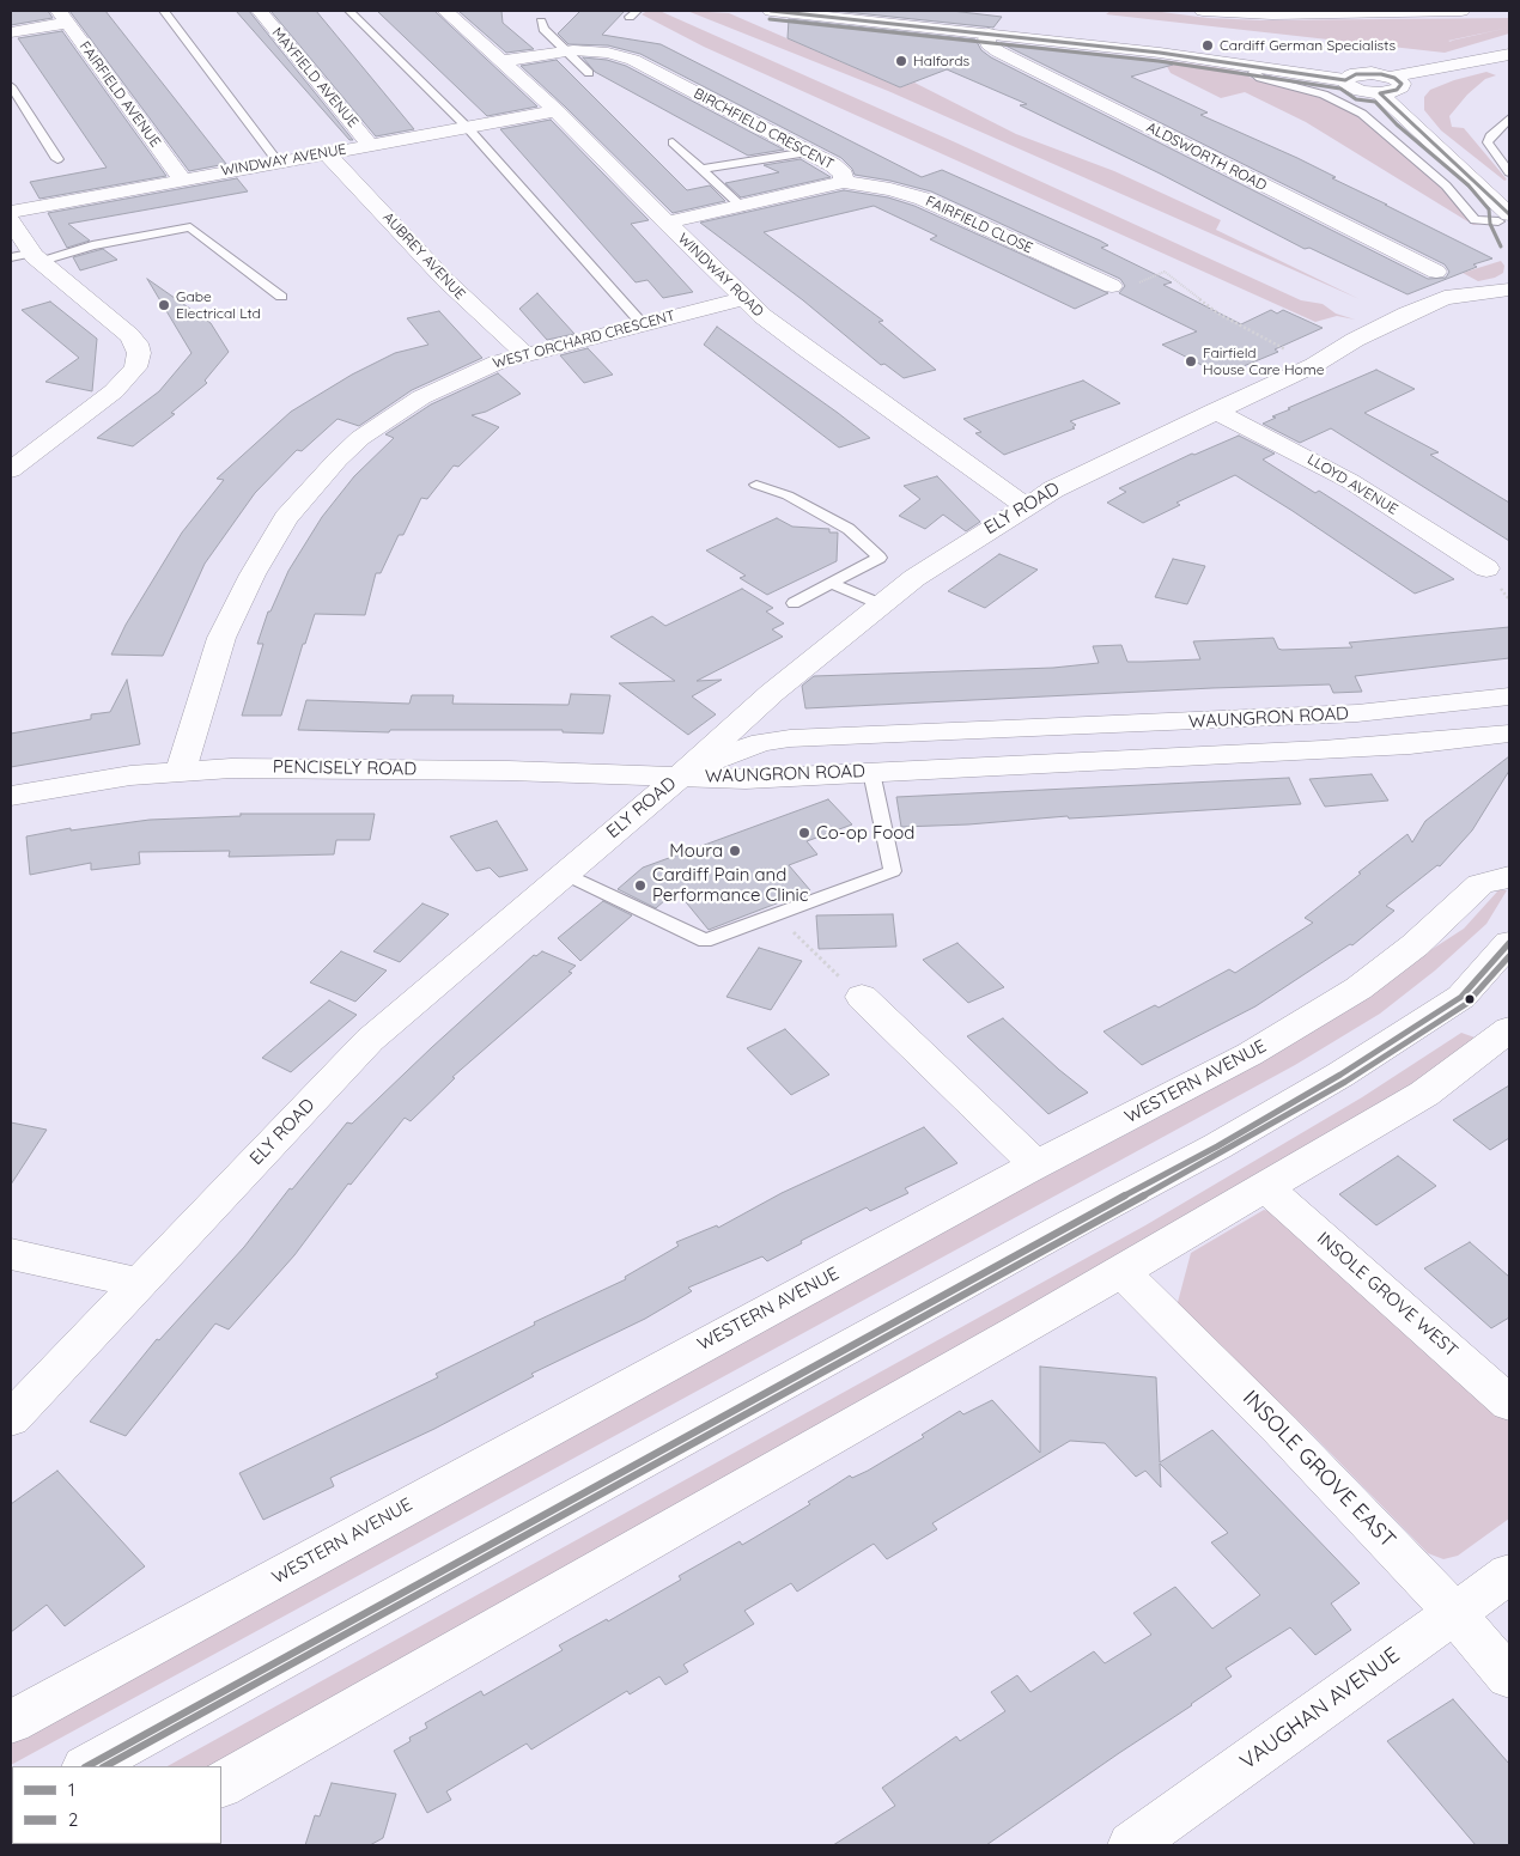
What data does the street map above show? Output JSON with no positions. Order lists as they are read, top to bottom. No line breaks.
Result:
{"streets":{"main road":["MAYFIELD AVENUE","FAIRFIELD AVENUE","BIRCHFIELD CRESCENT","ALDSWORTH ROAD","WINDWAY AVENUE","FAIRFIELD CLOSE","AUBREY AVENUE","WINDWAY ROAD","WEST ORCHARD CRESCENT","LLOYD AVENUE","ELY ROAD","WAUNGRON ROAD","PENCISELY ROAD","WESTERN AVENUE","INSOLE GROVE WEST","INSOLE GROVE EAST","VAUGHAN AVENUE"]},"crossings":[["MAYFIELD AVENUE","WINDWAY AVENUE"],["FAIRFIELD AVENUE","WINDWAY AVENUE"],["BIRCHFIELD CRESCENT","FAIRFIELD CLOSE"],["BIRCHFIELD CRESCENT","WINDWAY ROAD"],["WINDWAY AVENUE","AUBREY AVENUE"],["WINDWAY AVENUE","WINDWAY ROAD"],["AUBREY AVENUE","WEST ORCHARD CRESCENT"],["WINDWAY ROAD","WEST ORCHARD CRESCENT"],["WINDWAY ROAD","ELY ROAD"],["WEST ORCHARD CRESCENT","PENCISELY ROAD"],["LLOYD AVENUE","ELY ROAD"],["ELY ROAD","WAUNGRON ROAD"],["ELY ROAD","PENCISELY ROAD"],["WAUNGRON ROAD","PENCISELY ROAD"],["INSOLE GROVE EAST","VAUGHAN AVENUE"]],"places":["Cardiff German Specialists","Halfords","Gabe Electrical Ltd","Fairfield House Care Home","Co-op Food","Moura","Cardiff Pain and Performance Clinic"],"lines":["transit line 1","transit line 2"],"legend":["1","2"]}
